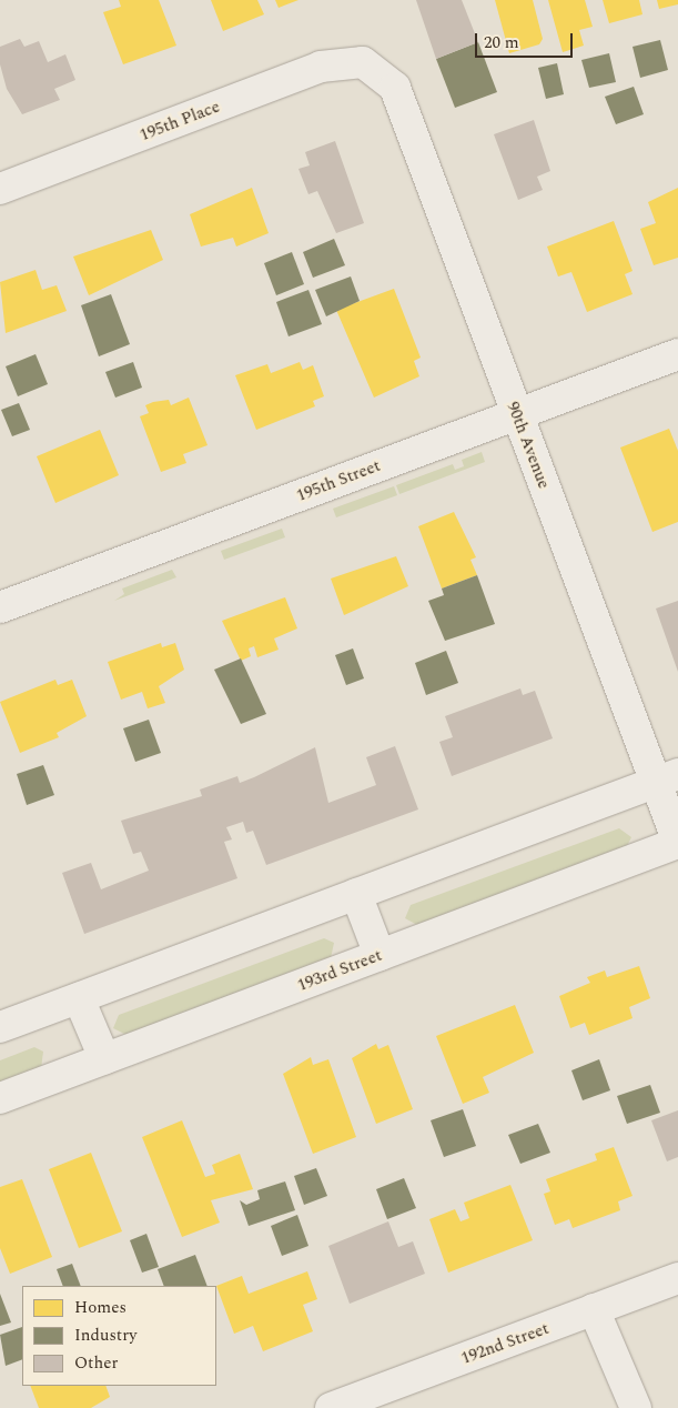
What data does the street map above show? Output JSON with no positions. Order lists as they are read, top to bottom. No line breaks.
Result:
{"streets":{"street":["195th Place","90th Avenue","195th Street","193rd Street","192nd Street"]},"crossings":[["195th Place","90th Avenue"],["90th Avenue","195th Street"],["90th Avenue","193rd Street"]],"legend":["Homes","Industry","Other"],"scale_bar":"20 m"}
